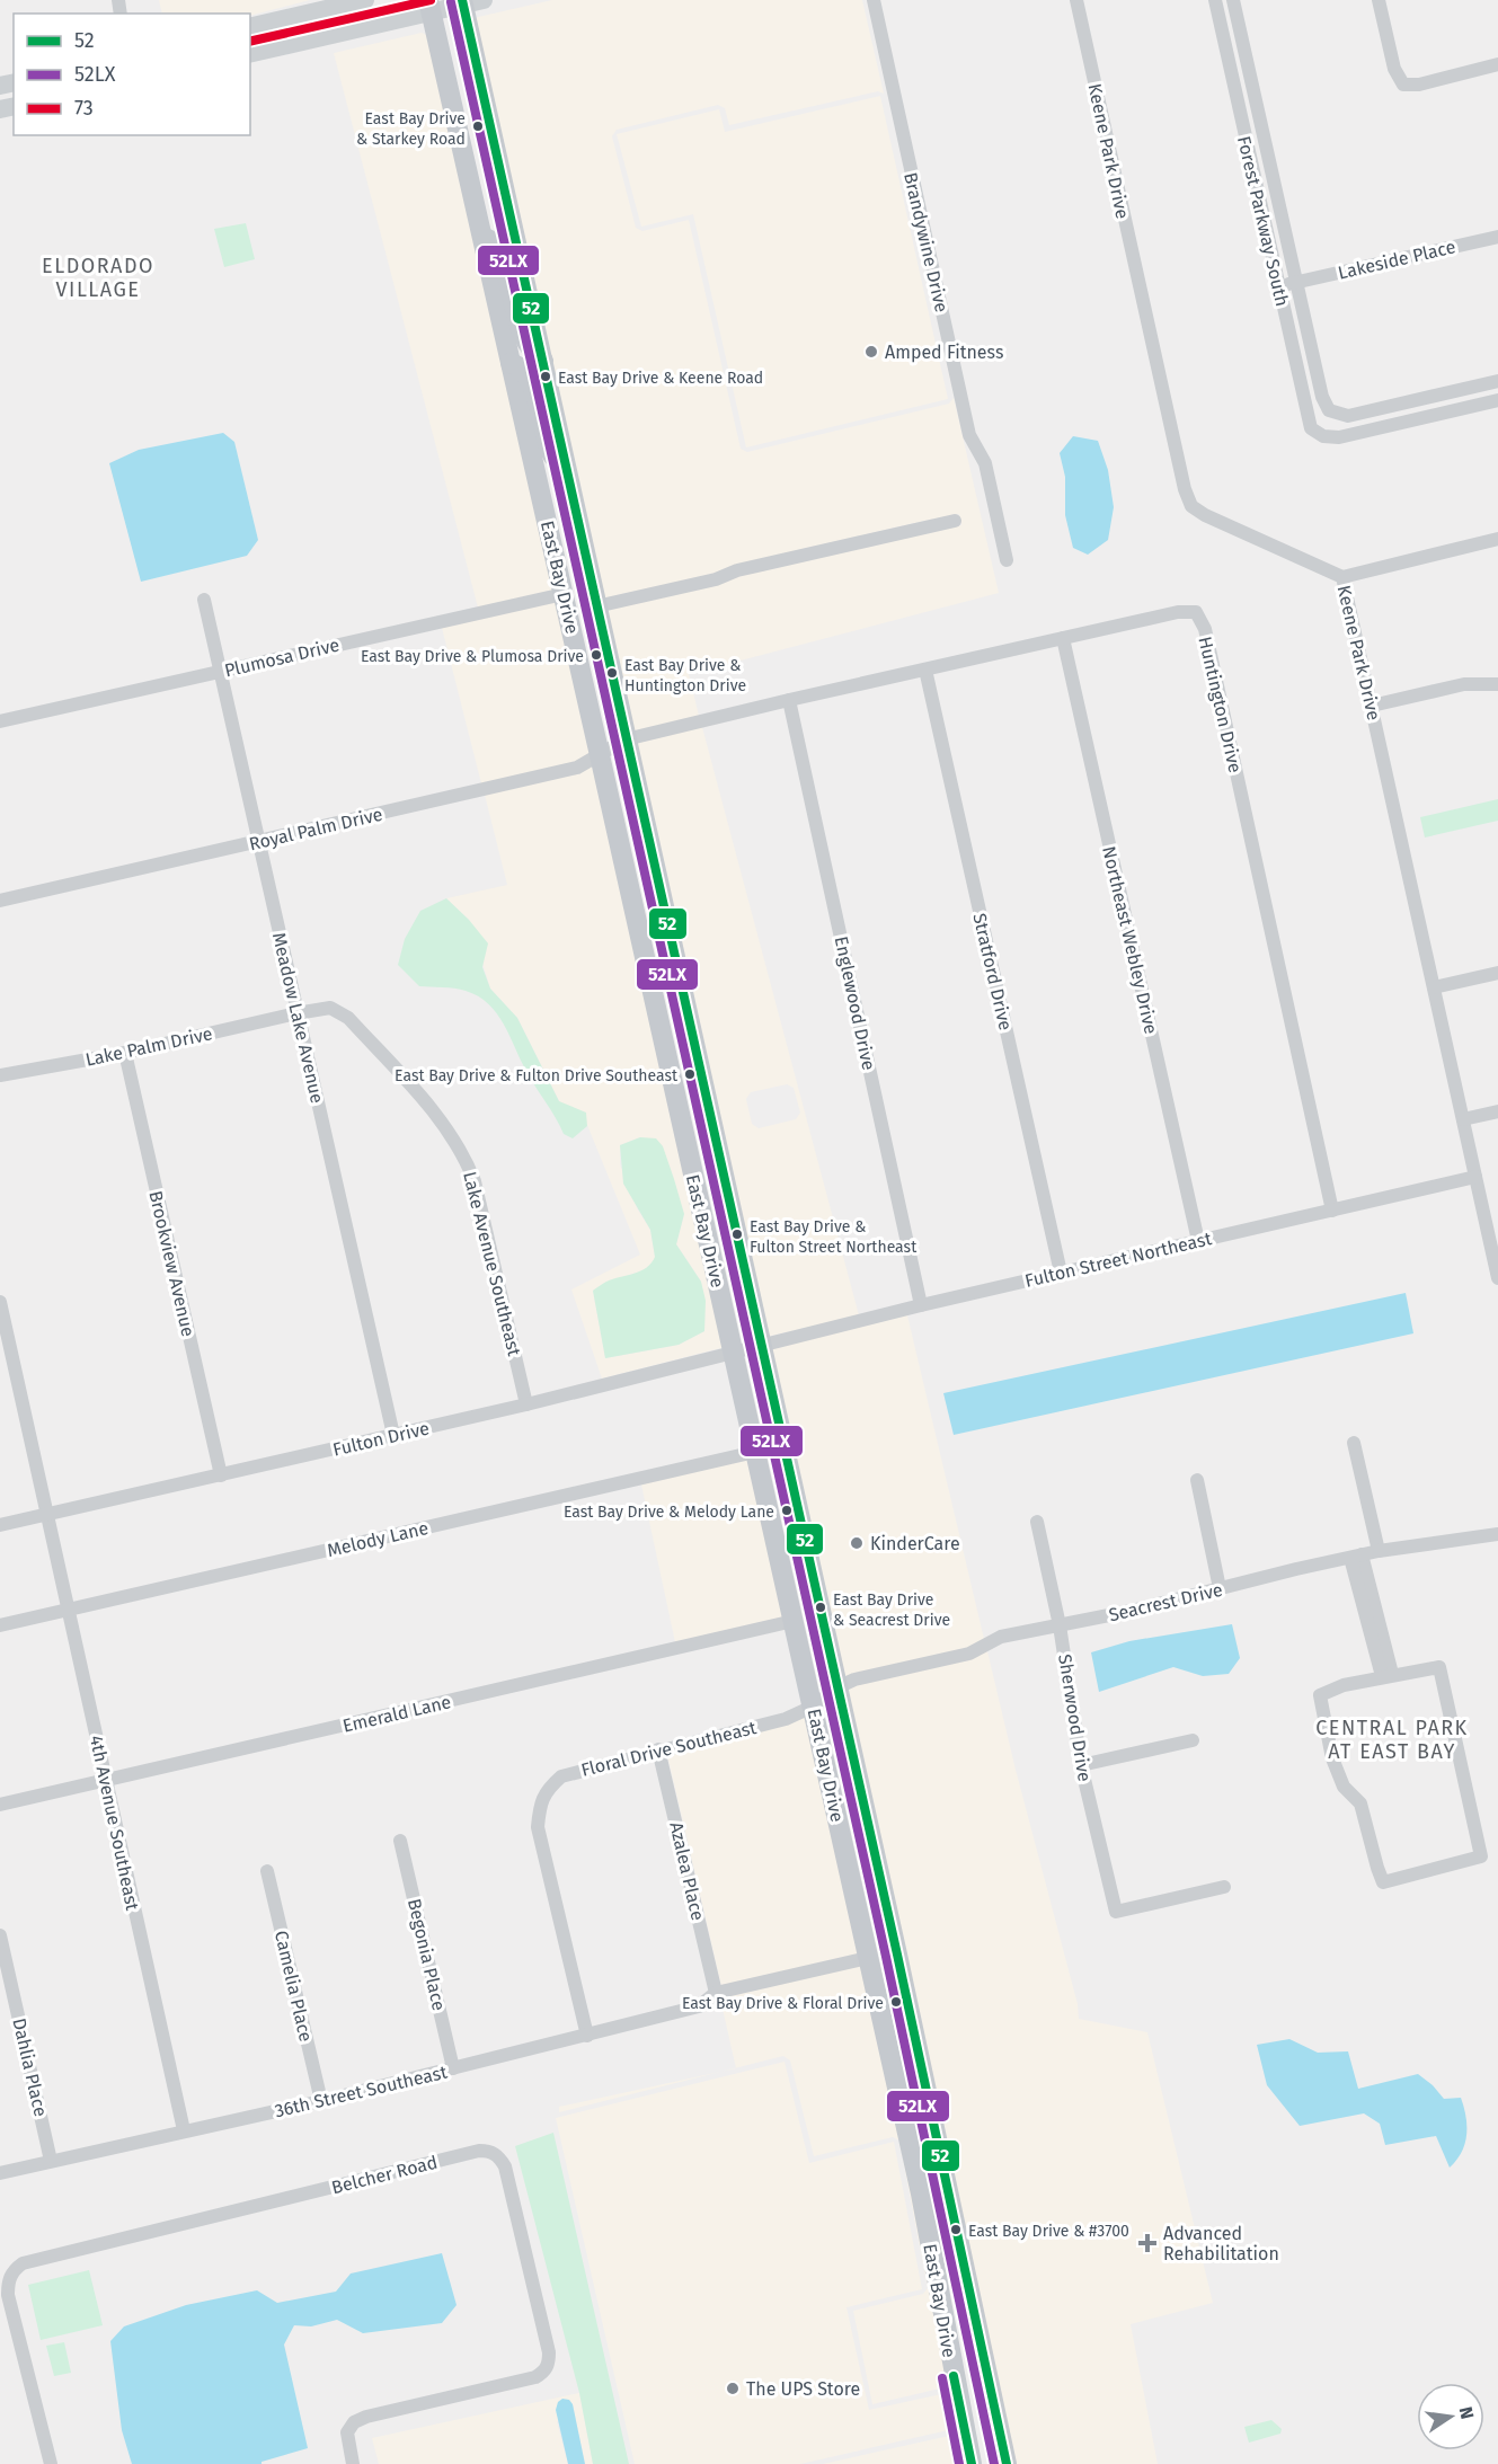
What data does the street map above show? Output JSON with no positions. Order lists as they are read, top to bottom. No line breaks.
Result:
{"streets":{"main road":["East Bay Drive"],"street":["Keene Park Drive","Forest Parkway South","Brandywine Drive","Lakeside Place","Plumosa Drive","Huntington Drive","Royal Palm Drive","Northeast Webley Drive","Stratford Drive","Englewood Drive","Meadow Lake Avenue","Lake Palm Drive","Fulton Street Northeast","Brookview Avenue","Lake Avenue Southeast","Fulton Drive","Melody Lane","Seacrest Drive","Emerald Lane","Sherwood Drive","Floral Drive Southeast","4th Avenue Southeast","Azalea Place","Begonia Place","Camelia Place","Dahlia Place","36th Street Southeast","Belcher Road"]},"crossings":[["Keene Park Drive","Fulton Street Northeast"],["Forest Parkway South","Lakeside Place"],["East Bay Drive","Plumosa Drive"],["East Bay Drive","Huntington Drive"],["East Bay Drive","Royal Palm Drive"],["East Bay Drive","Fulton Street Northeast"],["East Bay Drive","Fulton Drive"],["East Bay Drive","Melody Lane"],["East Bay Drive","Seacrest Drive"],["East Bay Drive","Emerald Lane"],["East Bay Drive","Floral Drive Southeast"],["East Bay Drive","36th Street Southeast"],["Plumosa Drive","Meadow Lake Avenue"],["Huntington Drive","Royal Palm Drive"],["Huntington Drive","Northeast Webley Drive"],["Huntington Drive","Stratford Drive"],["Huntington Drive","Englewood Drive"],["Huntington Drive","Fulton Street Northeast"],["Royal Palm Drive","Meadow Lake Avenue"],["Northeast Webley Drive","Fulton Street Northeast"],["Stratford Drive","Fulton Street Northeast"],["Englewood Drive","Fulton Street Northeast"],["Meadow Lake Avenue","Lake Palm Drive"],["Meadow Lake Avenue","Lake Avenue Southeast"],["Meadow Lake Avenue","Fulton Drive"],["Lake Palm Drive","Brookview Avenue"],["Lake Palm Drive","Lake Avenue Southeast"],["Fulton Street Northeast","Fulton Drive"],["Brookview Avenue","Fulton Drive"],["Lake Avenue Southeast","Fulton Drive"],["Fulton Drive","4th Avenue Southeast"],["Melody Lane","4th Avenue Southeast"],["Seacrest Drive","Sherwood Drive"],["Seacrest Drive","Floral Drive Southeast"],["Emerald Lane","4th Avenue Southeast"],["Floral Drive Southeast","Azalea Place"],["Floral Drive Southeast","36th Street Southeast"],["4th Avenue Southeast","36th Street Southeast"],["Azalea Place","36th Street Southeast"],["Begonia Place","36th Street Southeast"],["Camelia Place","36th Street Southeast"],["Dahlia Place","36th Street Southeast"]],"districts":["ELDORADO VILLAGE","CENTRAL PARK AT EAST BAY"],"places":{"other":["East Bay Drive & Starkey Road","Amped Fitness","East Bay Drive & Keene Road","East Bay Drive & Plumosa Drive","East Bay Drive & Huntington Drive","East Bay Drive & Fulton Drive Southeast","East Bay Drive & Fulton Street Northeast","East Bay Drive & Melody Lane","KinderCare","East Bay Drive & Seacrest Drive","East Bay Drive & Floral Drive","East Bay Drive & #3700","The UPS Store"],"health":["Advanced Rehabilitation"]},"lines":["transit line 52","transit line 73","transit line 52LX"],"legend":["52","52LX","73"],"north":"right"}
